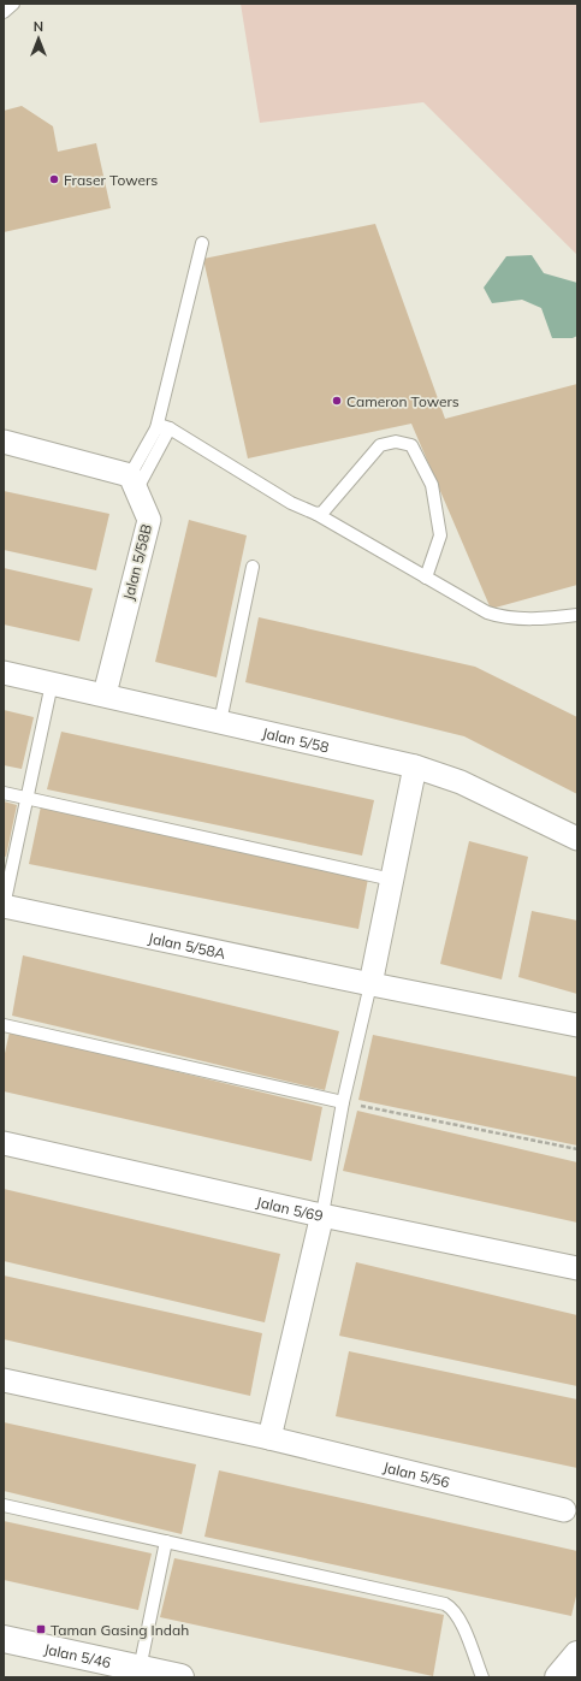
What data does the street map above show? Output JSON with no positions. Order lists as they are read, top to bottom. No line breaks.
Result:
{"streets":{"street":["Jalan 5/58B","Jalan 5/58","Jalan 5/58A","Jalan 5/69","Jalan 5/56","Jalan 5/46"]},"crossings":[["Jalan 5/58B","Jalan 5/58"]],"places":{"other":["Fraser Towers","Cameron Towers"],"transit":["Taman Gasing Indah"]},"north":"top"}
